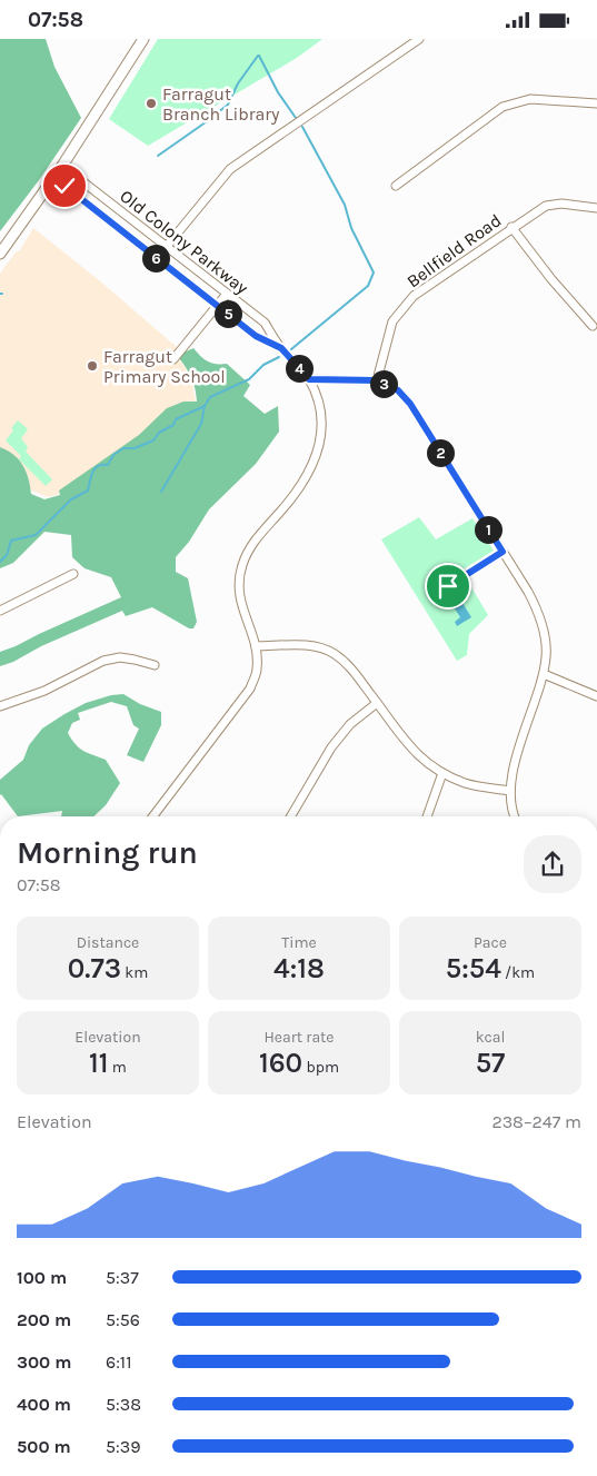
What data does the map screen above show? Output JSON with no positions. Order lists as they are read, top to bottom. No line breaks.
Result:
{"streets":{"street":["Old Colony Parkway","Bellfield Road"]},"places":["Farragut Branch Library","Farragut Primary School"],"page":{"status":"07:58","pins":["6","5","4","3","2","1"],"heading":["Morning run","07:58"],"stats":[["Distance","0.73 km"],["Time","4:18"],["Pace","5:54 /km"],["Elevation","11 m"],["Heart rate","160 bpm"],["kcal","57"]],"chart":["Elevation","238–247 m"],"list":[{"name":"100 m","note":"5:37"},{"name":"200 m","note":"5:56"},{"name":"300 m","note":"6:11"},{"name":"400 m","note":"5:38"},{"name":"500 m","note":"5:39"}]}}
